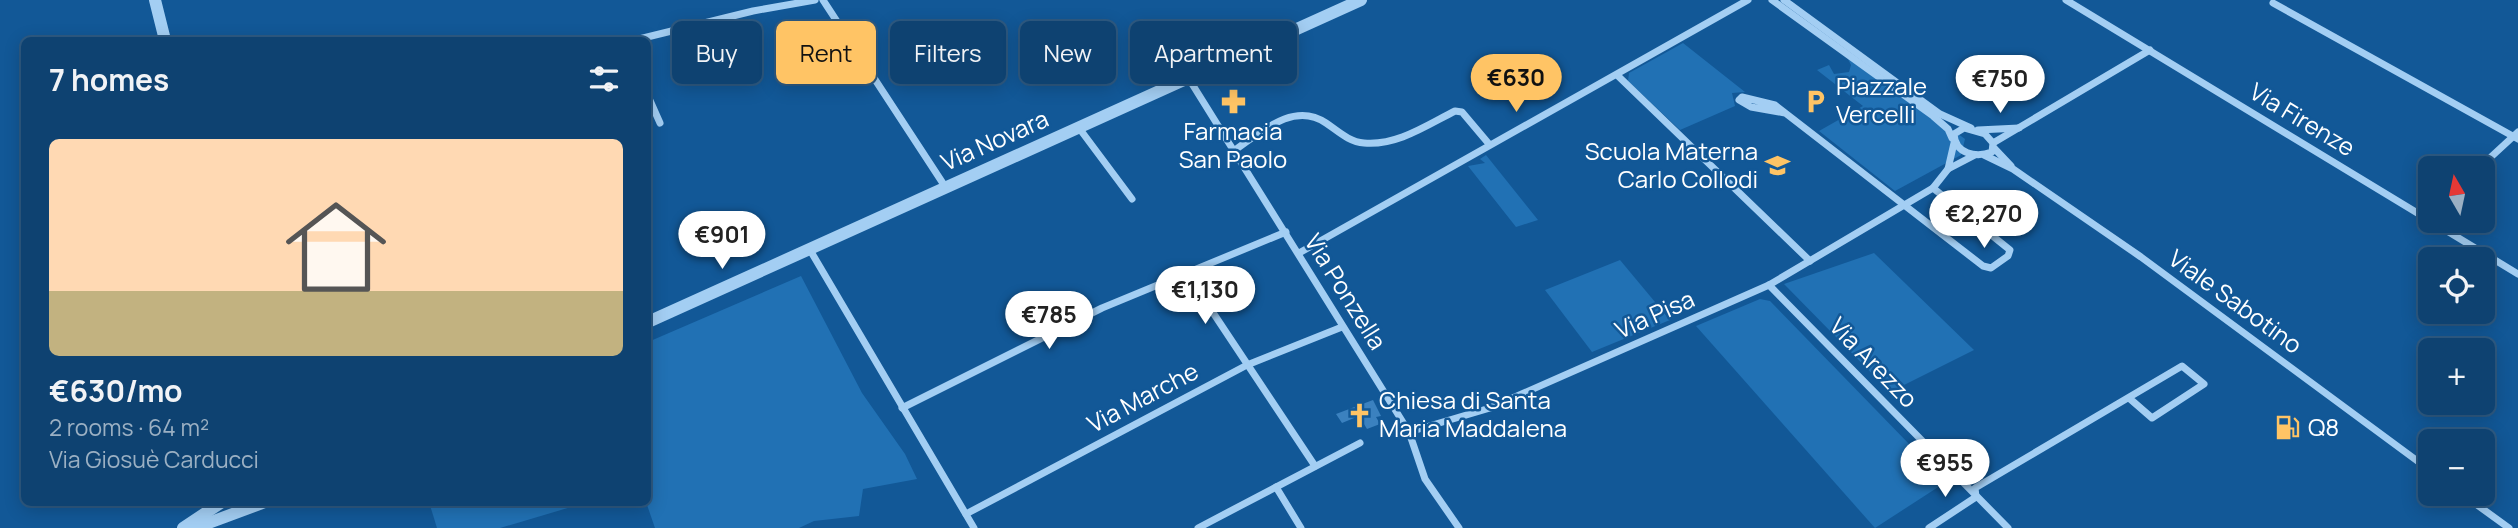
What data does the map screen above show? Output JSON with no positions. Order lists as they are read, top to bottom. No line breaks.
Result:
{"streets":{"street":["Via Firenze","Via Novara","Via Ponzella","Viale Sabotino","Via Pisa","Via Arezzo","Via Marche"]},"crossings":[["Via Ponzella","Via Pisa"],["Via Ponzella","Via Marche"],["Via Pisa","Via Arezzo"]],"places":{"pharmacy":["Farmacia San Paolo"],"parking":["Piazzale Vercelli"],"school or university":["Scuola Materna Carlo Collodi"],"church":["Chiesa di Santa Maria Maddalena"],"fuel station":["Q8"]},"north":"top","page":{"chip":["Buy","Rent","Filters","New","Apartment"],"heading":"7 homes","price":["€630","€750","€2,270","€901","€1,130","€785","€955"],"list":[{"name":"€630/mo","note":"2 rooms · 64 m² · Via Giosuè Carducci"}],"map_buttons":["+","−"]}}
